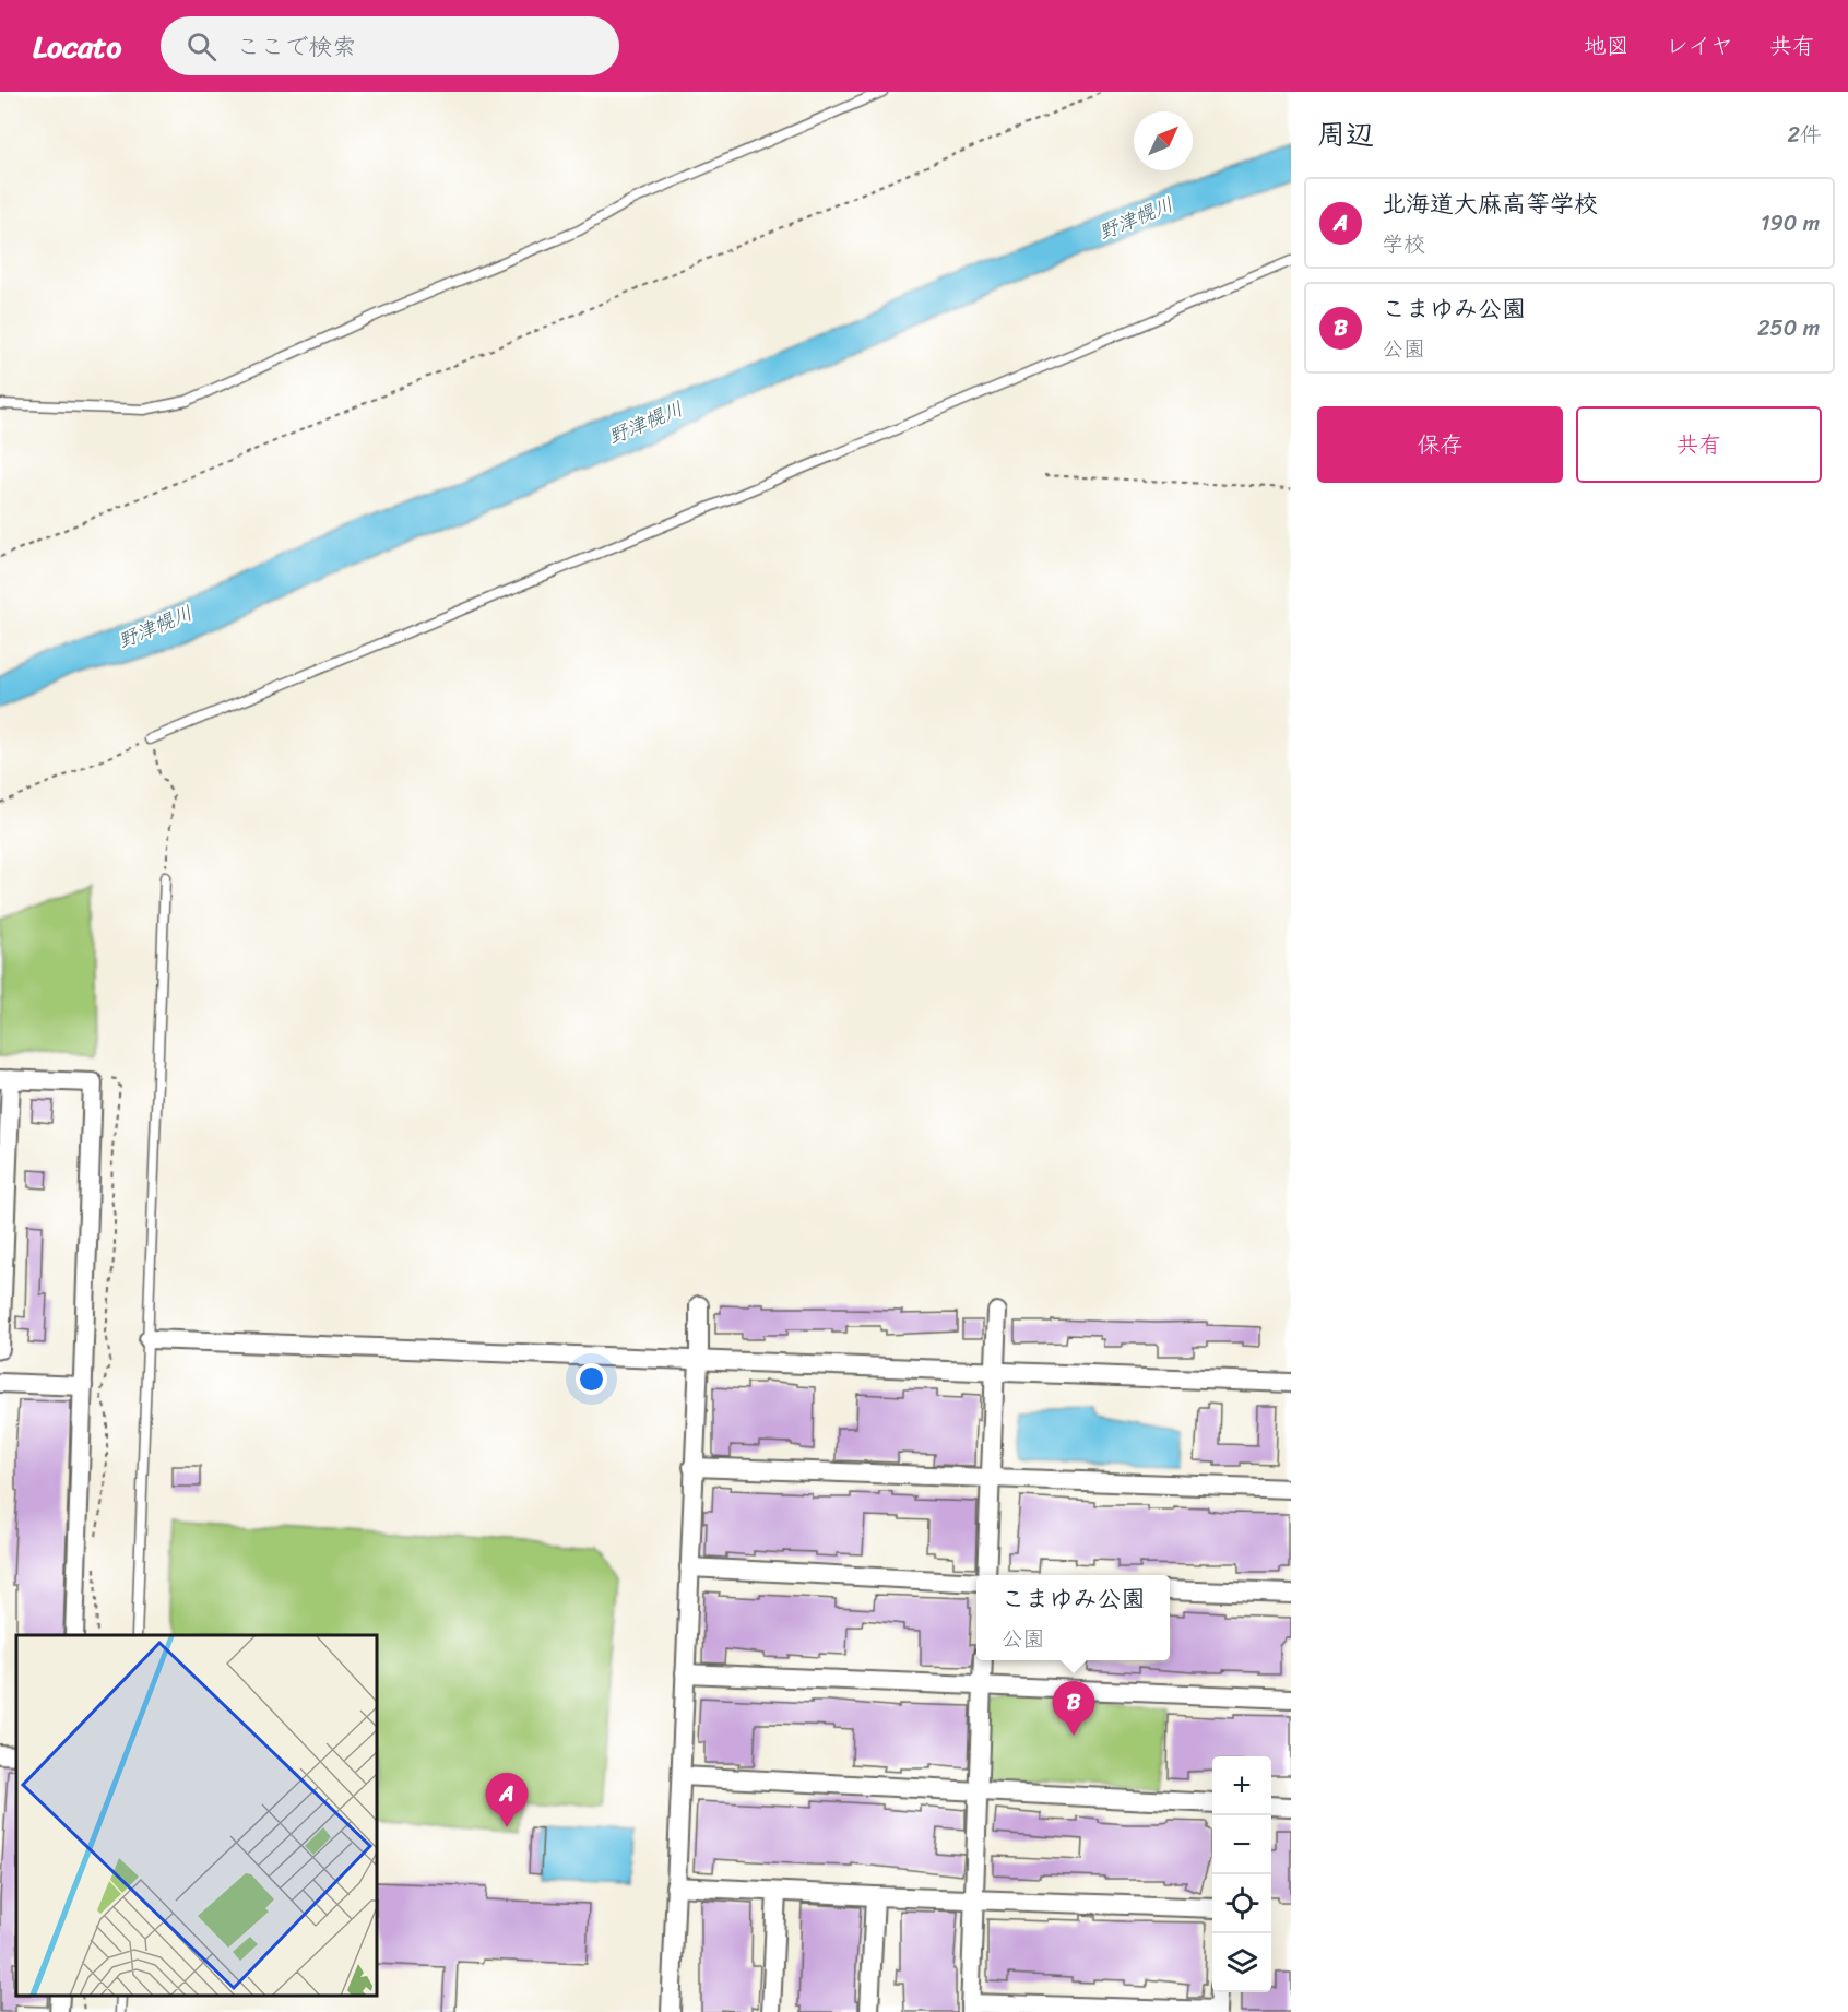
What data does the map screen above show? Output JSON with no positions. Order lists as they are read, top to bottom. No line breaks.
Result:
{"water":["野津幌川"],"north":"top right","page":{"header":"Locato","search":"ここで検索","nav":["地図","レイヤ","共有"],"heading":["周辺","2件"],"list":[{"mark":"A","name":"北海道大麻高等学校","note":"学校","value":"190 m"},{"mark":"B","name":"こまゆみ公園","note":"公園","value":"250 m"}],"buttons":["保存","共有"],"popup":["こまゆみ公園","公園"],"pins":["B","A"],"map_buttons":["+","−"]}}
